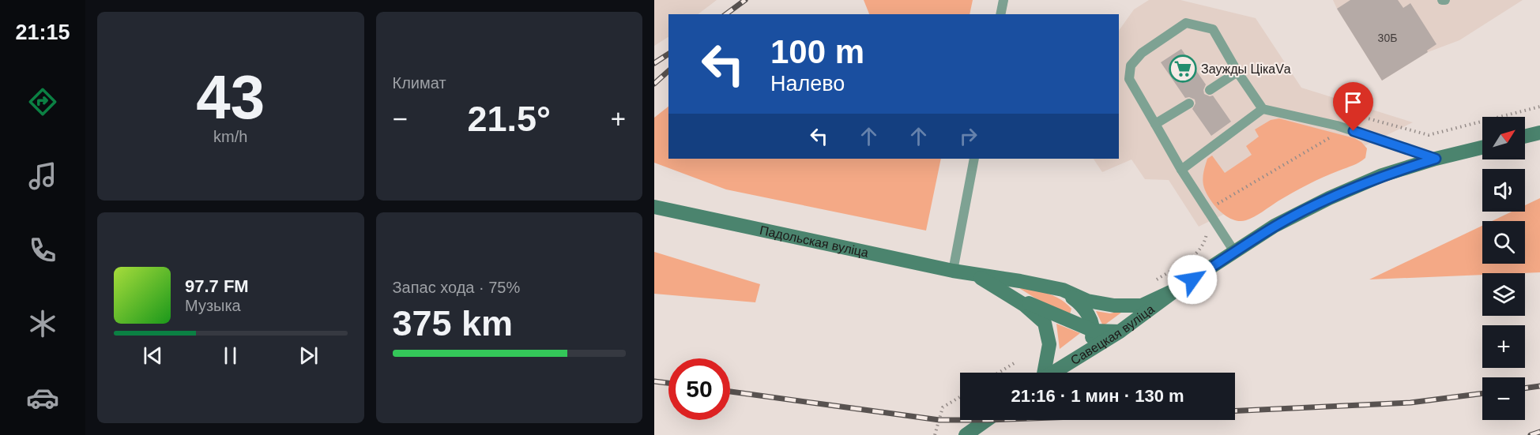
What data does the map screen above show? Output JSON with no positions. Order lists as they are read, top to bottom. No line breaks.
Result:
{"streets":{"main road":["Падольская вуліца","Савецкая вуліца"]},"crossings":[["Падольская вуліца","Савецкая вуліца"]],"places":{"supermarket":["Заужды ЦікаVа"]},"house_numbers":["30Б"],"north":"top right","page":{"tabs":"21:15","tile":[["43","km/h"],"Климат",["Запас хода · 75%","375 km"]],"turn":["100 m","Налево"],"heat":["−","21.5°","+"],"map_buttons":["+","−"],"song":["97.7 FM","Музыка"],"limit":"50","trip":"21:16 · 1 мин · 130 m"}}
